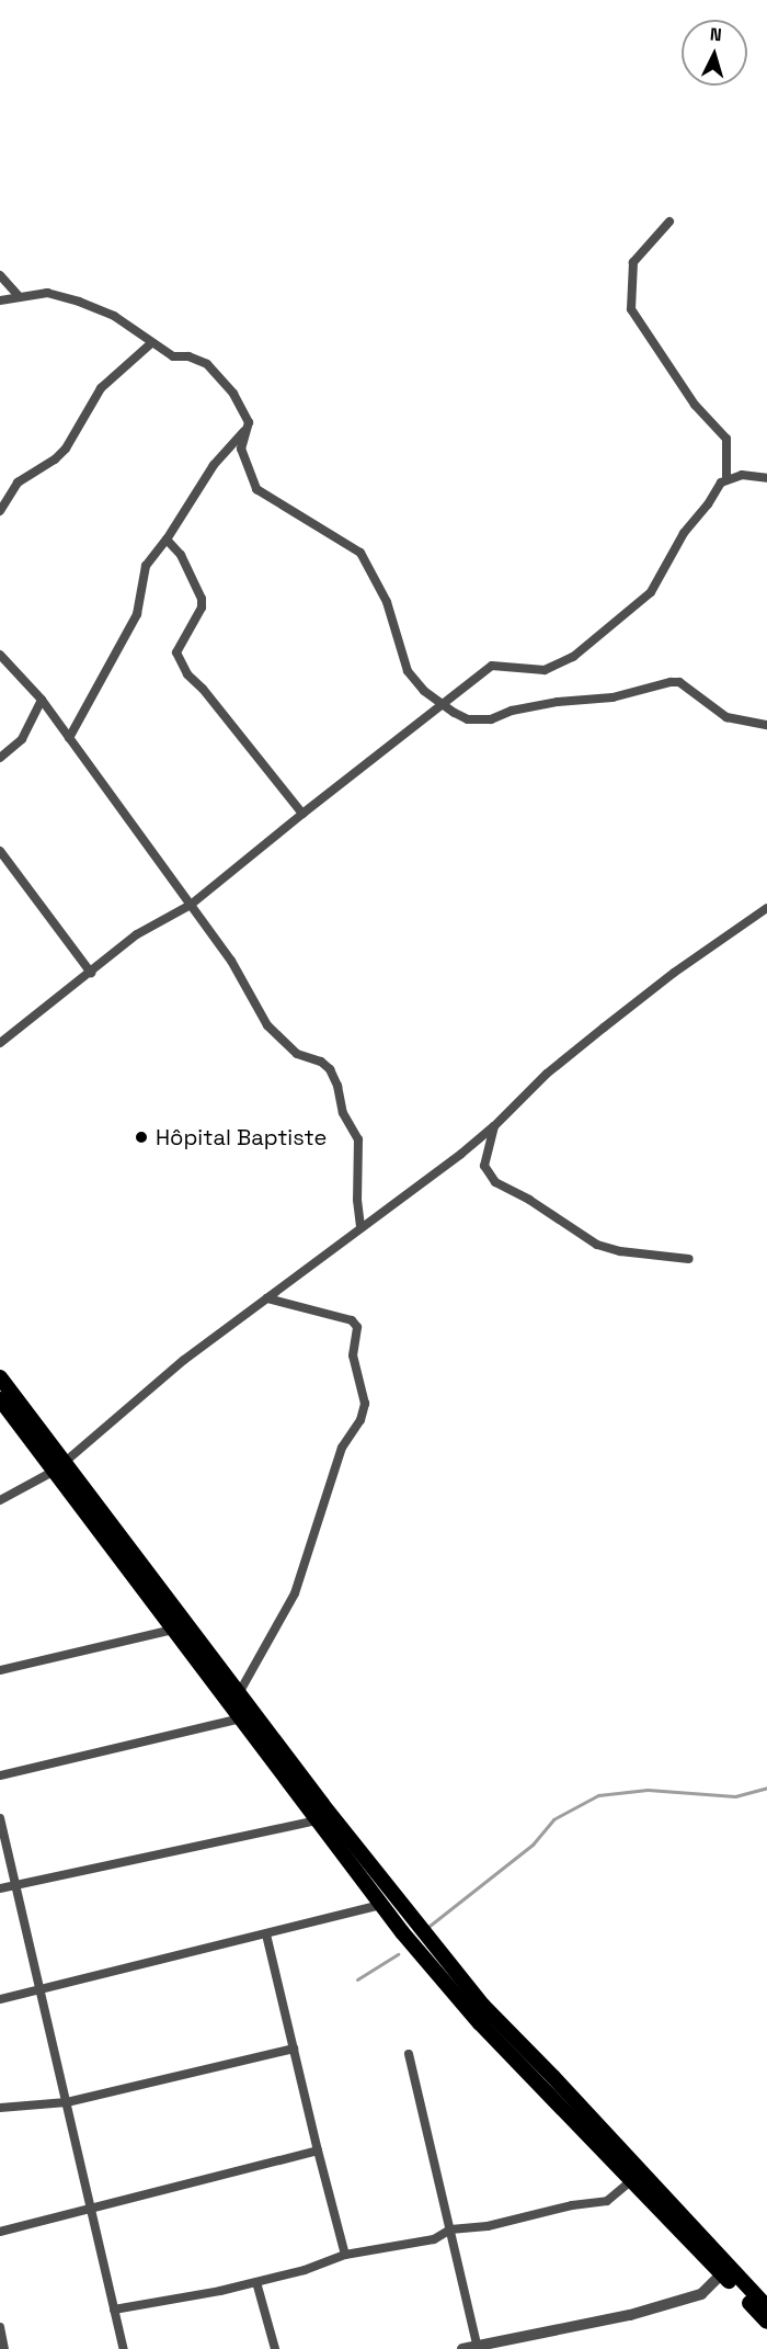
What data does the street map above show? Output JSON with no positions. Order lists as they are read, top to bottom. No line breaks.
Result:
{"places":["Hôpital Baptiste"],"north":"top"}
